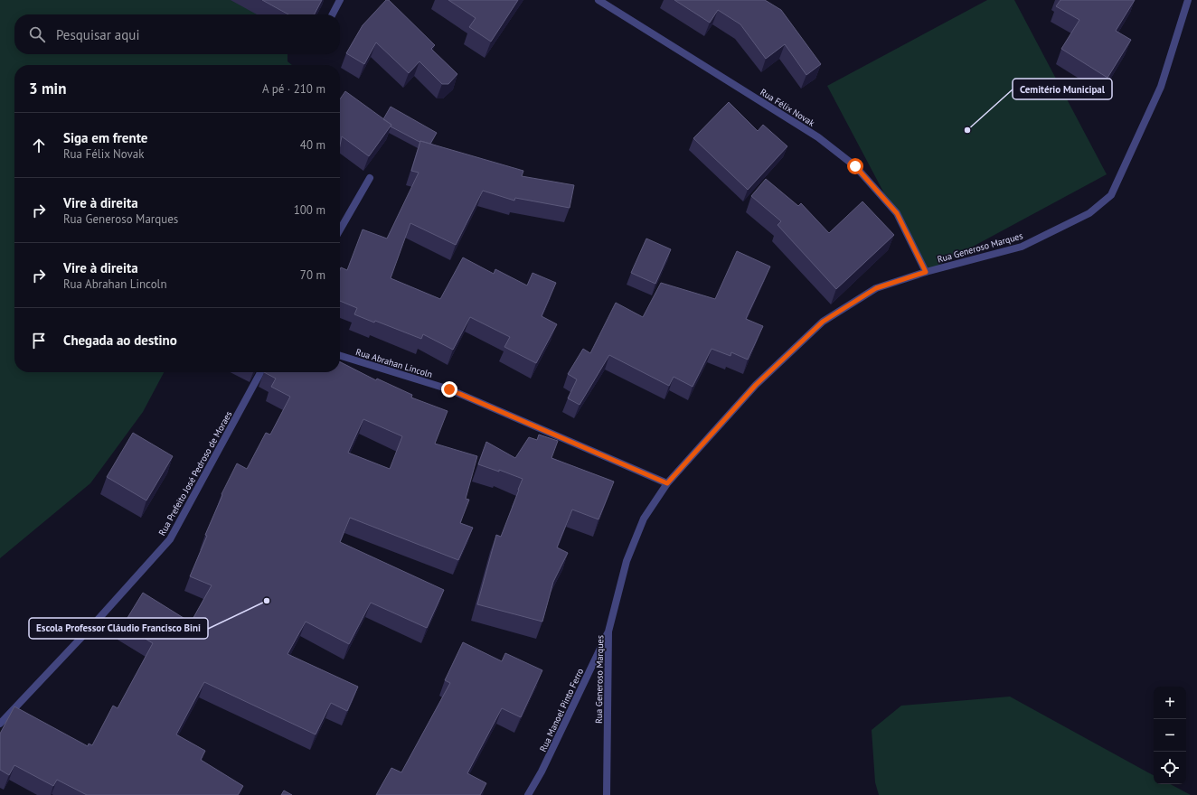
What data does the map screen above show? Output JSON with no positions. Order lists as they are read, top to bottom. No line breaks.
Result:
{"streets":{"street":["Rua Félix Novak","Rua Generoso Marques","Rua Abrahan Lincoln","Rua Prefeito José Pedroso de Moraes","Rua Manoel Pinto Ferro"]},"crossings":[["Rua Félix Novak","Rua Generoso Marques"],["Rua Generoso Marques","Rua Abrahan Lincoln"],["Rua Generoso Marques","Rua Manoel Pinto Ferro"]],"places":["Cemitério Municipal","Escola Professor Cláudio Francisco Bini"],"page":{"search":"Pesquisar aqui","heading":["3 min","A pé · 210 m"],"list":[["Siga em frente","Rua Félix Novak","40 m"],["Vire à direita","Rua Generoso Marques","100 m"],["Vire à direita","Rua Abrahan Lincoln","70 m"],"Chegada ao destino"],"map_buttons":["+","−"]}}
